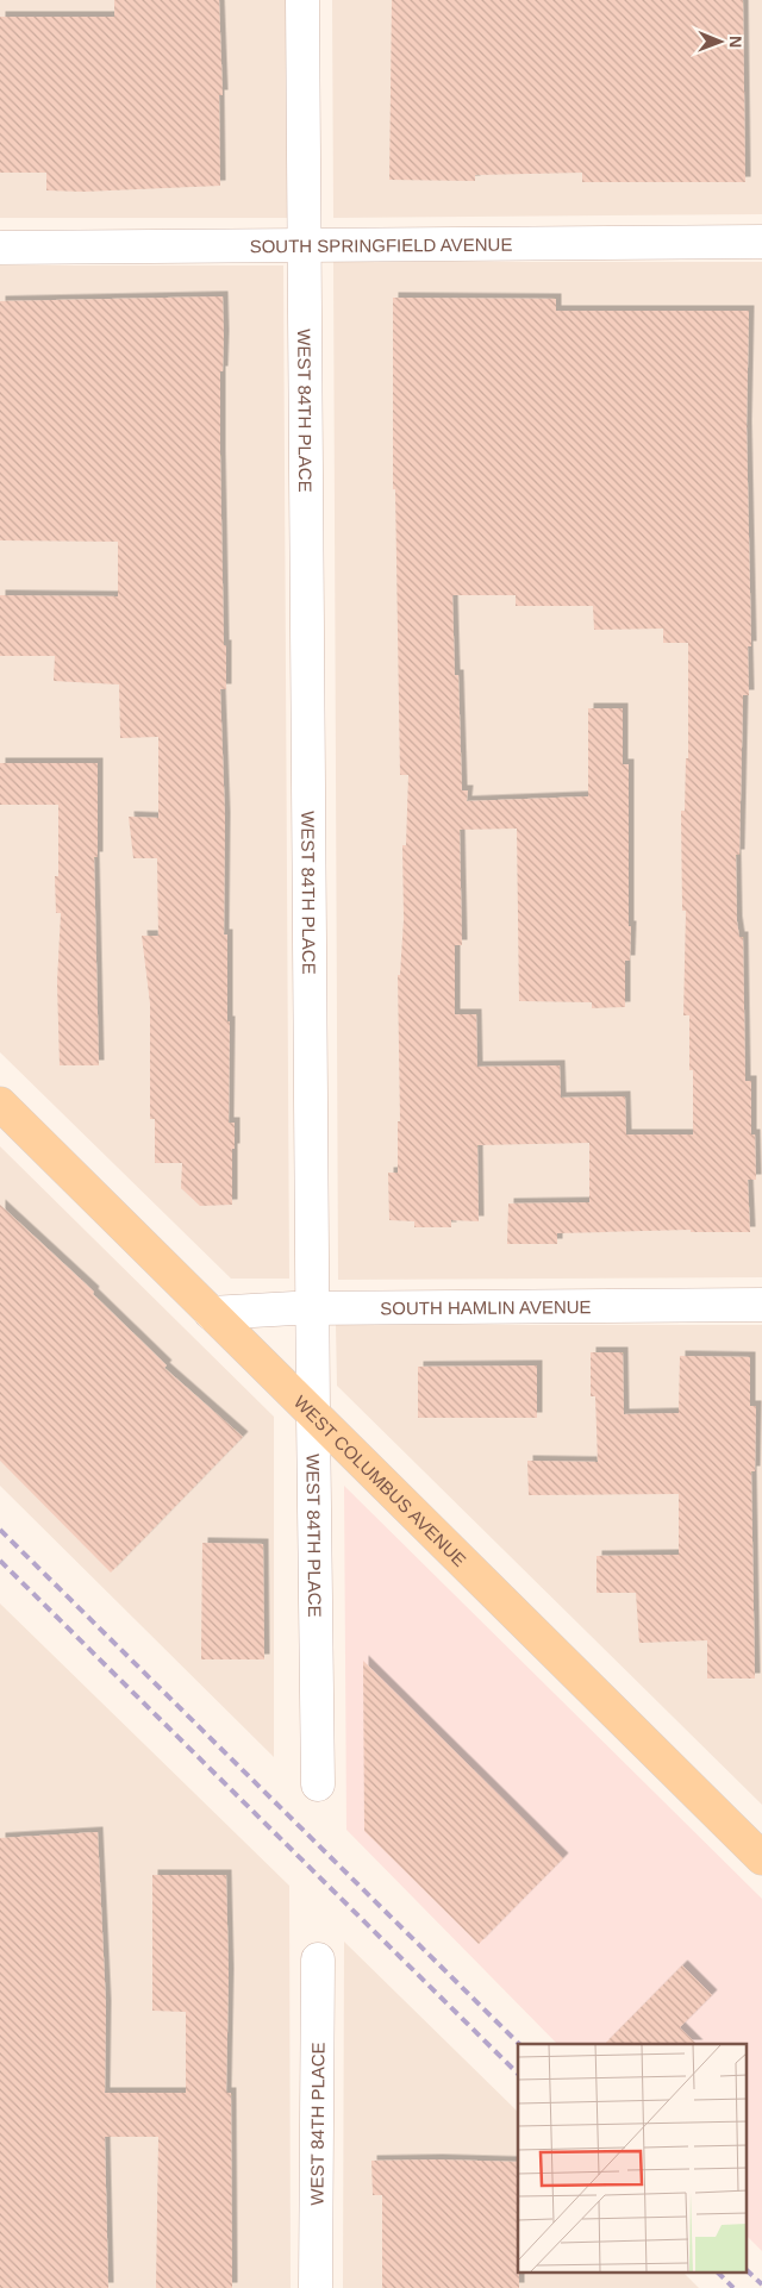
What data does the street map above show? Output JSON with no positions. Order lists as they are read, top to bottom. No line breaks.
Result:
{"streets":{"main road":["WEST COLUMBUS AVENUE"],"street":["SOUTH SPRINGFIELD AVENUE","WEST 84TH PLACE","SOUTH HAMLIN AVENUE"]},"crossings":[["SOUTH SPRINGFIELD AVENUE","WEST 84TH PLACE"],["WEST 84TH PLACE","SOUTH HAMLIN AVENUE"],["WEST 84TH PLACE","WEST COLUMBUS AVENUE"],["SOUTH HAMLIN AVENUE","WEST COLUMBUS AVENUE"]],"north":"right"}
